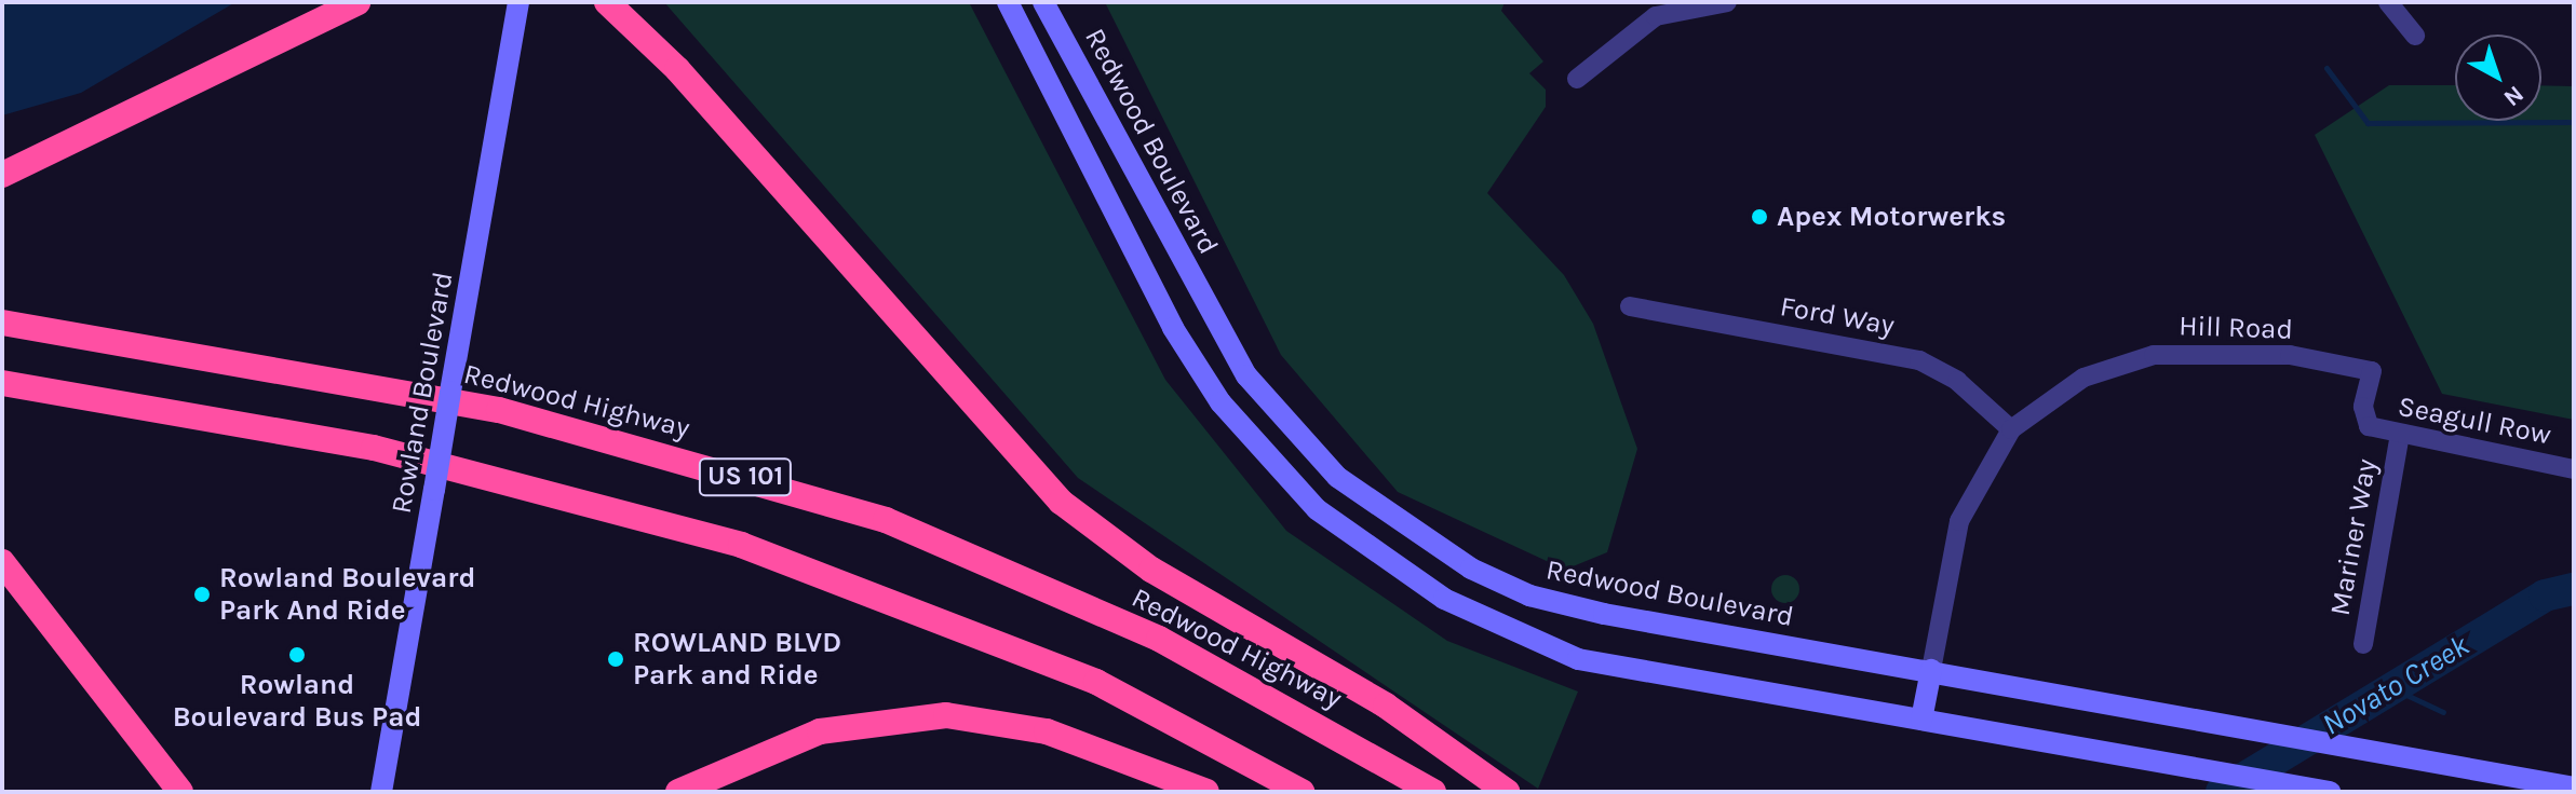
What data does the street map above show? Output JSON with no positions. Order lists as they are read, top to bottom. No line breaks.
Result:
{"streets":{"highway":["Redwood Highway","US 101"],"main road":["Redwood Boulevard","Rowland Boulevard"],"street":["Ford Way","Hill Road","Seagull Row","Mariner Way"]},"crossings":[["Redwood Boulevard","Hill Road"],["Ford Way","Hill Road"],["Hill Road","Seagull Row"],["Seagull Row","Mariner Way"]],"water":["Novato Creek"],"places":["Apex Motorwerks","Rowland Boulevard Park And Ride","Rowland Boulevard Bus Pad","ROWLAND BLVD Park and Ride"],"north":"bottom right"}
